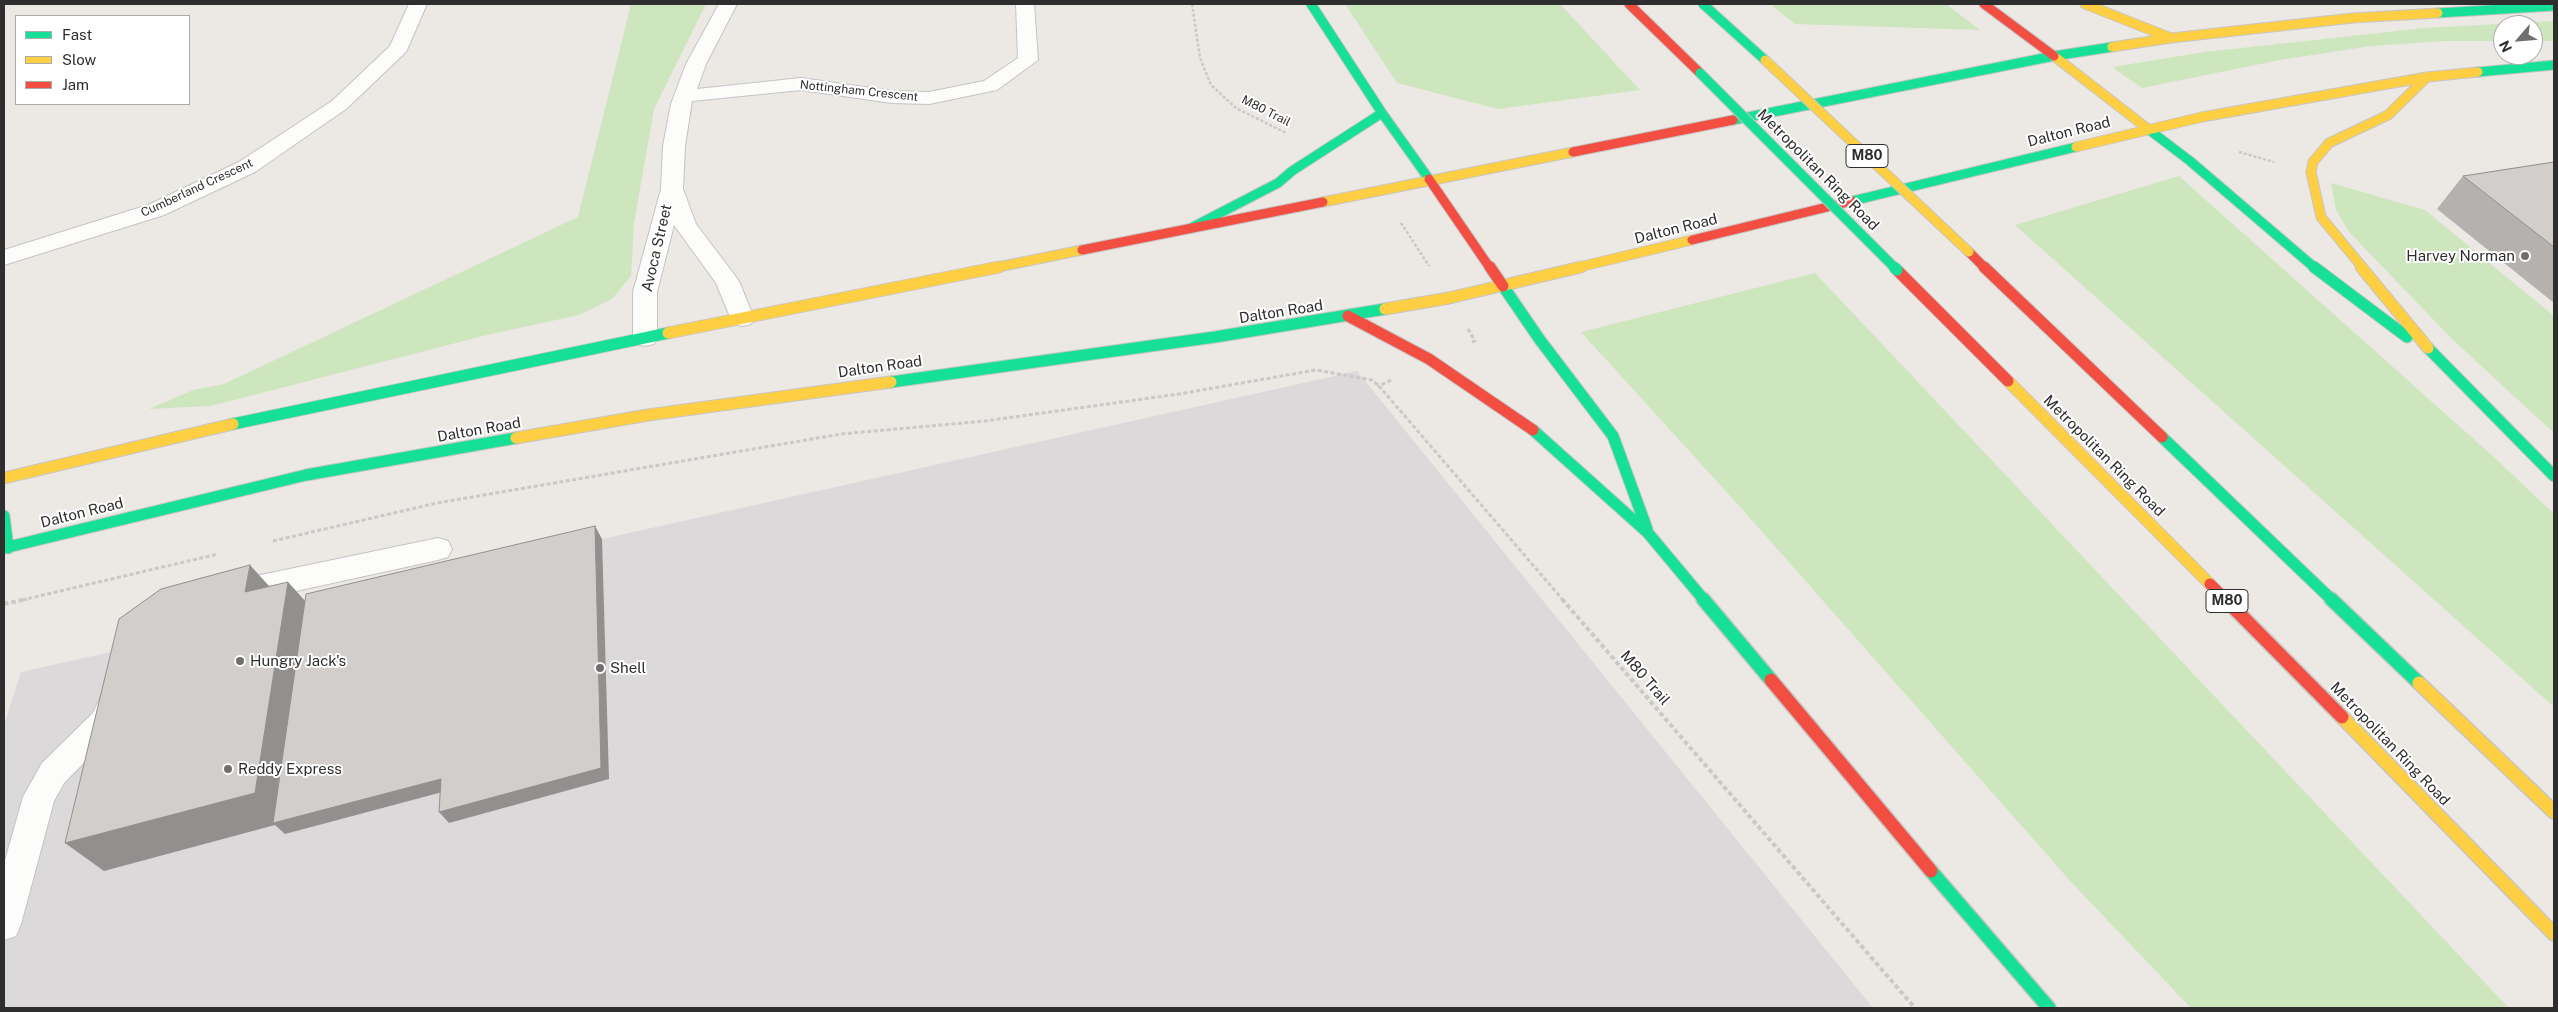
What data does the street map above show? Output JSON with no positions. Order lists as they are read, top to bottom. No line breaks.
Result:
{"streets":{"main road":["Dalton Road","M80","Metropolitan Ring Road"],"street":["Nottingham Crescent","Cumberland Crescent","Avoca Street"],"path":["M80 Trail"]},"crossings":[["Nottingham Crescent","Avoca Street"]],"places":["Harvey Norman","Hungry Jack's","Shell","Reddy Express"],"legend":["Fast","Slow","Jam"],"north":"bottom left"}
